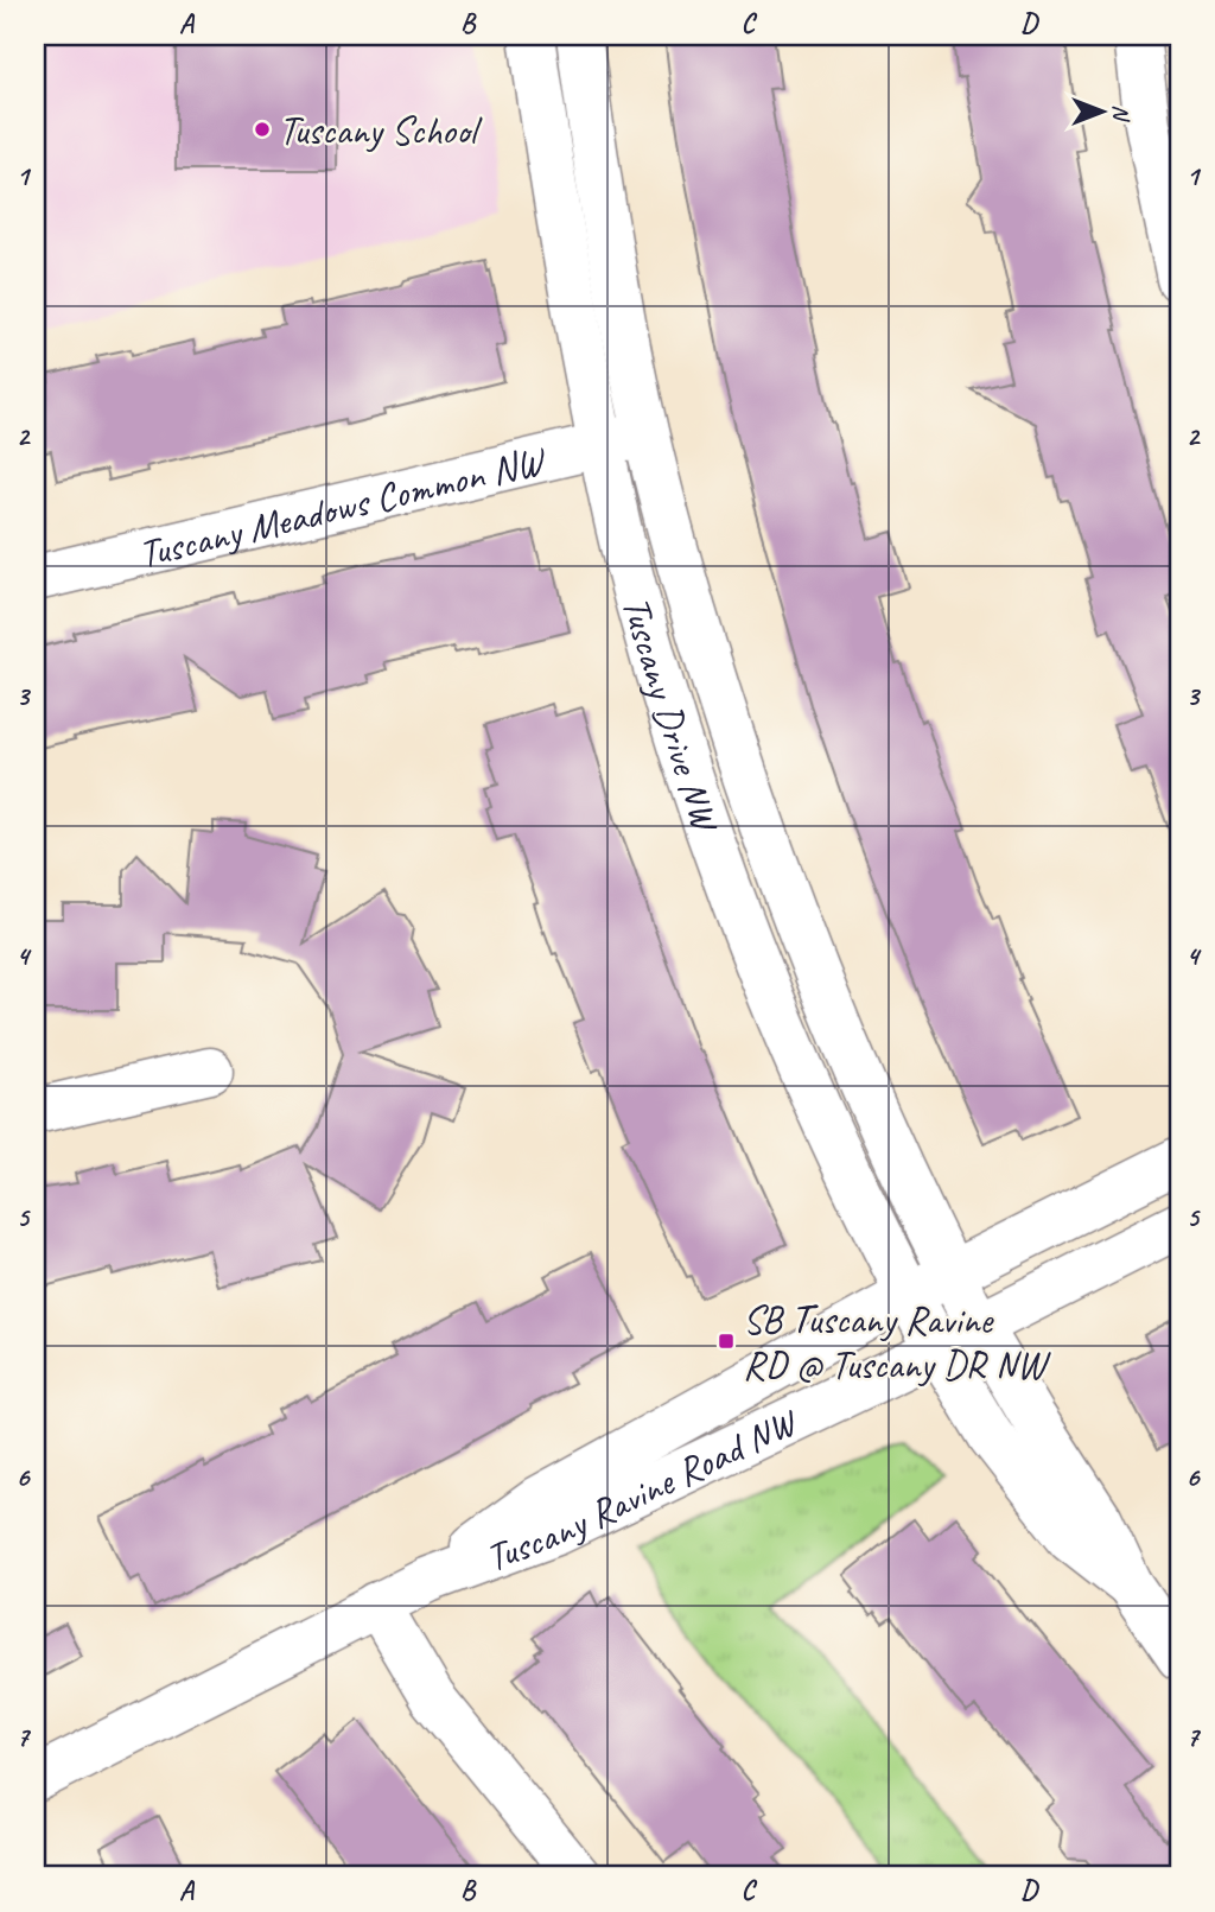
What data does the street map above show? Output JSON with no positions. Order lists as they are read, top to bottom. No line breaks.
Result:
{"streets":{"street":["Tuscany Meadows Common NW","Tuscany Drive NW","Tuscany Ravine Road NW"]},"crossings":[["Tuscany Meadows Common NW","Tuscany Drive NW"],["Tuscany Drive NW","Tuscany Ravine Road NW"]],"places":{"other":["Tuscany School"],"transit":["SB Tuscany Ravine RD @ Tuscany DR NW"]},"north":"right","grid":{"columns":["A","B","C","D"],"rows":["1","2","3","4","5","6","7"]}}
